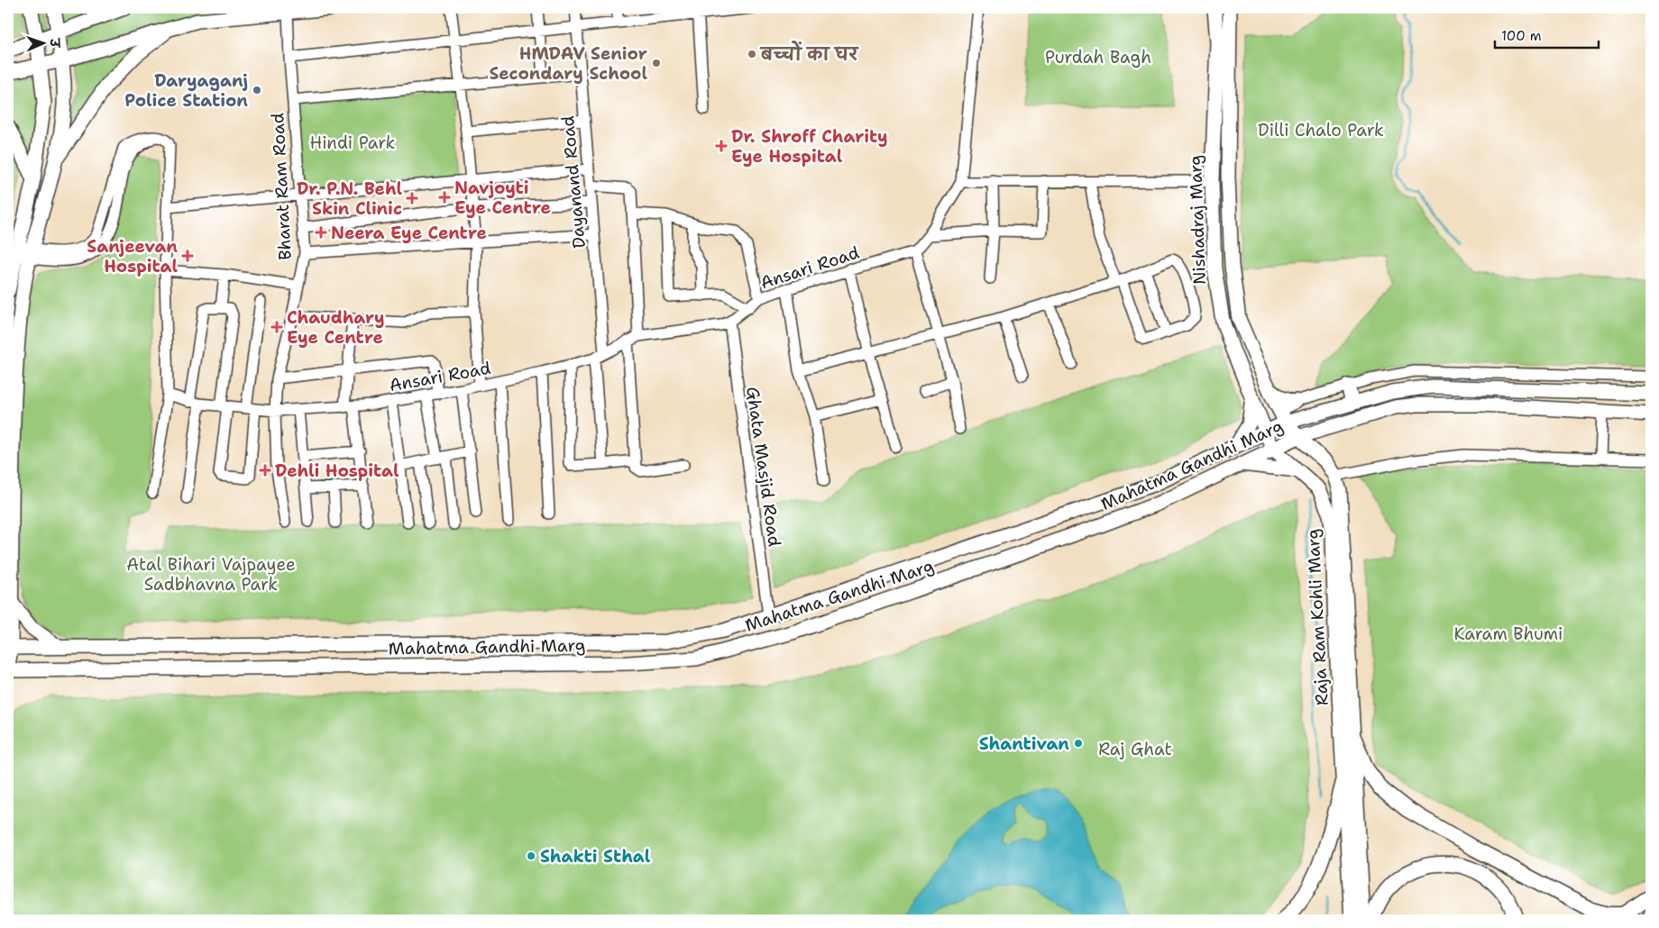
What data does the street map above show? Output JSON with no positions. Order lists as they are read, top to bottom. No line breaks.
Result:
{"streets":{"main road":["Nishadraj Marg","Mahatma Gandhi Marg","Raja Ram Kohli Marg"],"street":["Dayanand Road","Bharat Ram Road","Ansari Road","Ghata Masjid Road"]},"crossings":[["Dayanand Road","Ansari Road"],["Bharat Ram Road","Ansari Road"],["Nishadraj Marg","Mahatma Gandhi Marg"],["Nishadraj Marg","Raja Ram Kohli Marg"],["Ansari Road","Ghata Masjid Road"],["Mahatma Gandhi Marg","Ghata Masjid Road"],["Mahatma Gandhi Marg","Raja Ram Kohli Marg"]],"parks":["Purdah Bagh","Dilli Chalo Park","Hindi Park","Atal Bihari Vajpayee Sadbhavna Park","Karam Bhumi","Raj Ghat"],"places":{"other":["बच्चों का घर","HMDAV Senior Secondary School","Daryaganj Police Station","Shantivan","Shakti Sthal"],"health":["Dr. Shroff Charity Eye Hospital","Navjoyti Eye Centre","Dr. P.N. Behl Skin Clinic","Neera Eye Centre","Sanjeevan Hospital","Chaudhary Eye Centre","Dehli Hospital"]},"scale_bar":"100 m","north":"right"}
